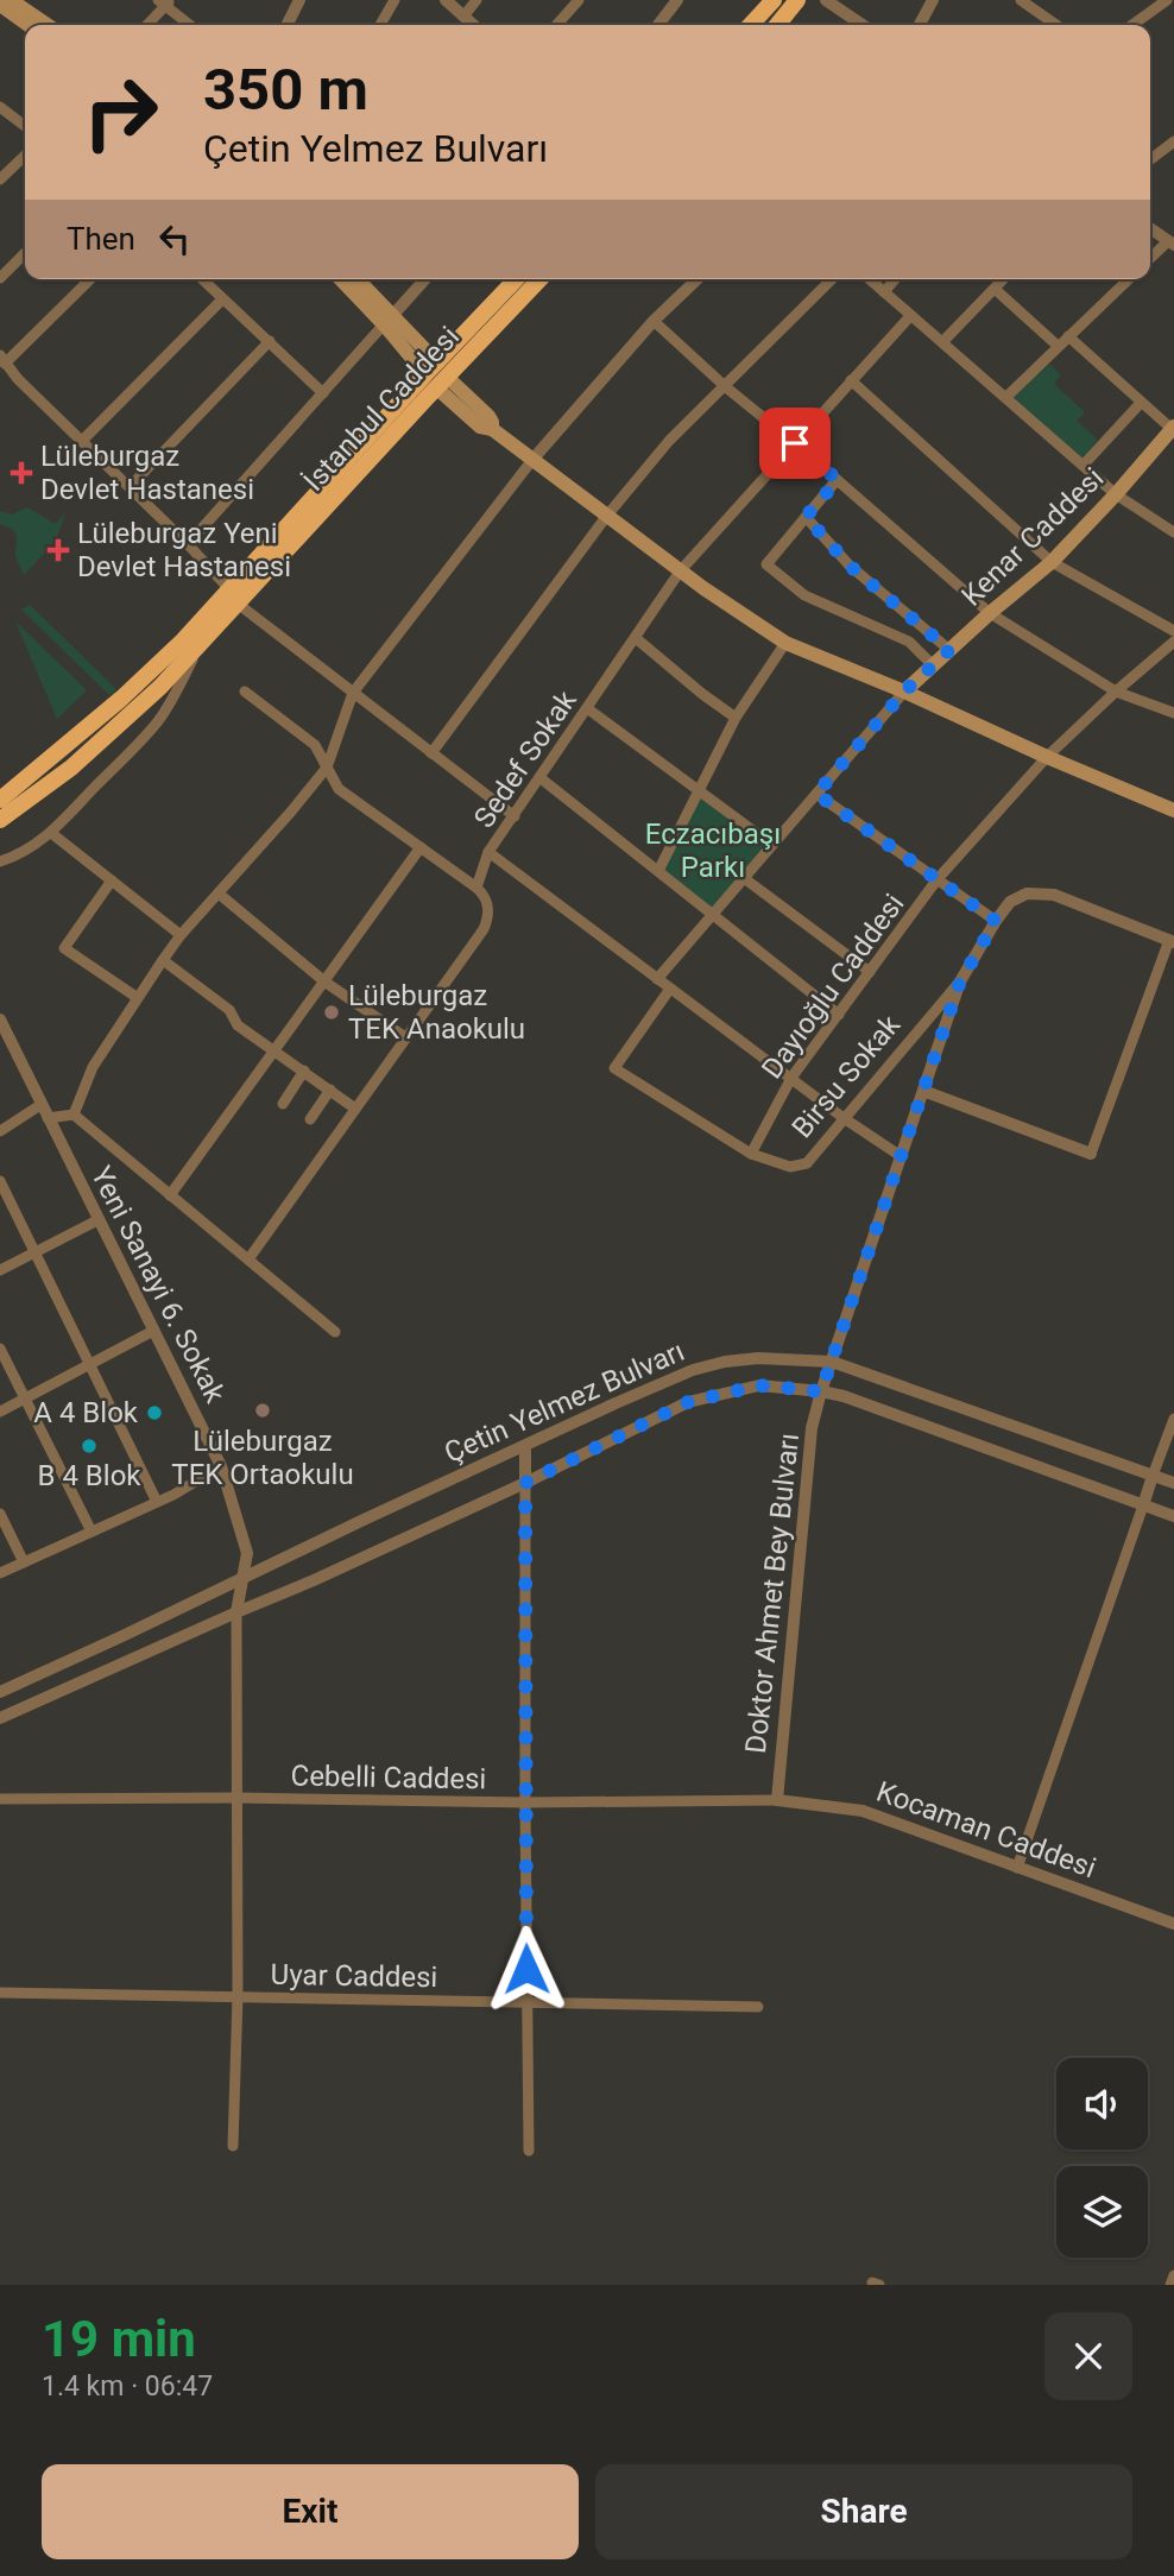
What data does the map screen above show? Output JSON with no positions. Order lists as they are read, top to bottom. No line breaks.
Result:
{"streets":{"highway":["İstanbul Caddesi"],"main road":["Kenar Caddesi"],"street":["Sedef Sokak","Dayıoğlu Caddesi","Birsu Sokak","Yeni Sanayi 6. Sokak","Çetin Yelmez Bulvarı","Doktor Ahmet Bey Bulvarı","Cebelli Caddesi","Kocaman Caddesi","Uyar Caddesi"]},"crossings":[["Dayıoğlu Caddesi","Birsu Sokak"],["Birsu Sokak","Doktor Ahmet Bey Bulvarı"],["Yeni Sanayi 6. Sokak","Çetin Yelmez Bulvarı"],["Çetin Yelmez Bulvarı","Doktor Ahmet Bey Bulvarı"],["Doktor Ahmet Bey Bulvarı","Cebelli Caddesi"],["Doktor Ahmet Bey Bulvarı","Kocaman Caddesi"],["Cebelli Caddesi","Kocaman Caddesi"]],"parks":["Eczacıbaşı Parkı"],"places":{"health":["Lüleburgaz Devlet Hastanesi","Lüleburgaz Yeni Devlet Hastanesi"],"other":["Lüleburgaz TEK Anaokulu","Lüleburgaz TEK Ortaokulu","A 4 Blok","B 4 Blok"]},"page":{"turn":["350 m","Çetin Yelmez Bulvarı"],"then":"Then","heading":["19 min","1.4 km · 06:47"],"buttons":["Exit","Share"]}}
